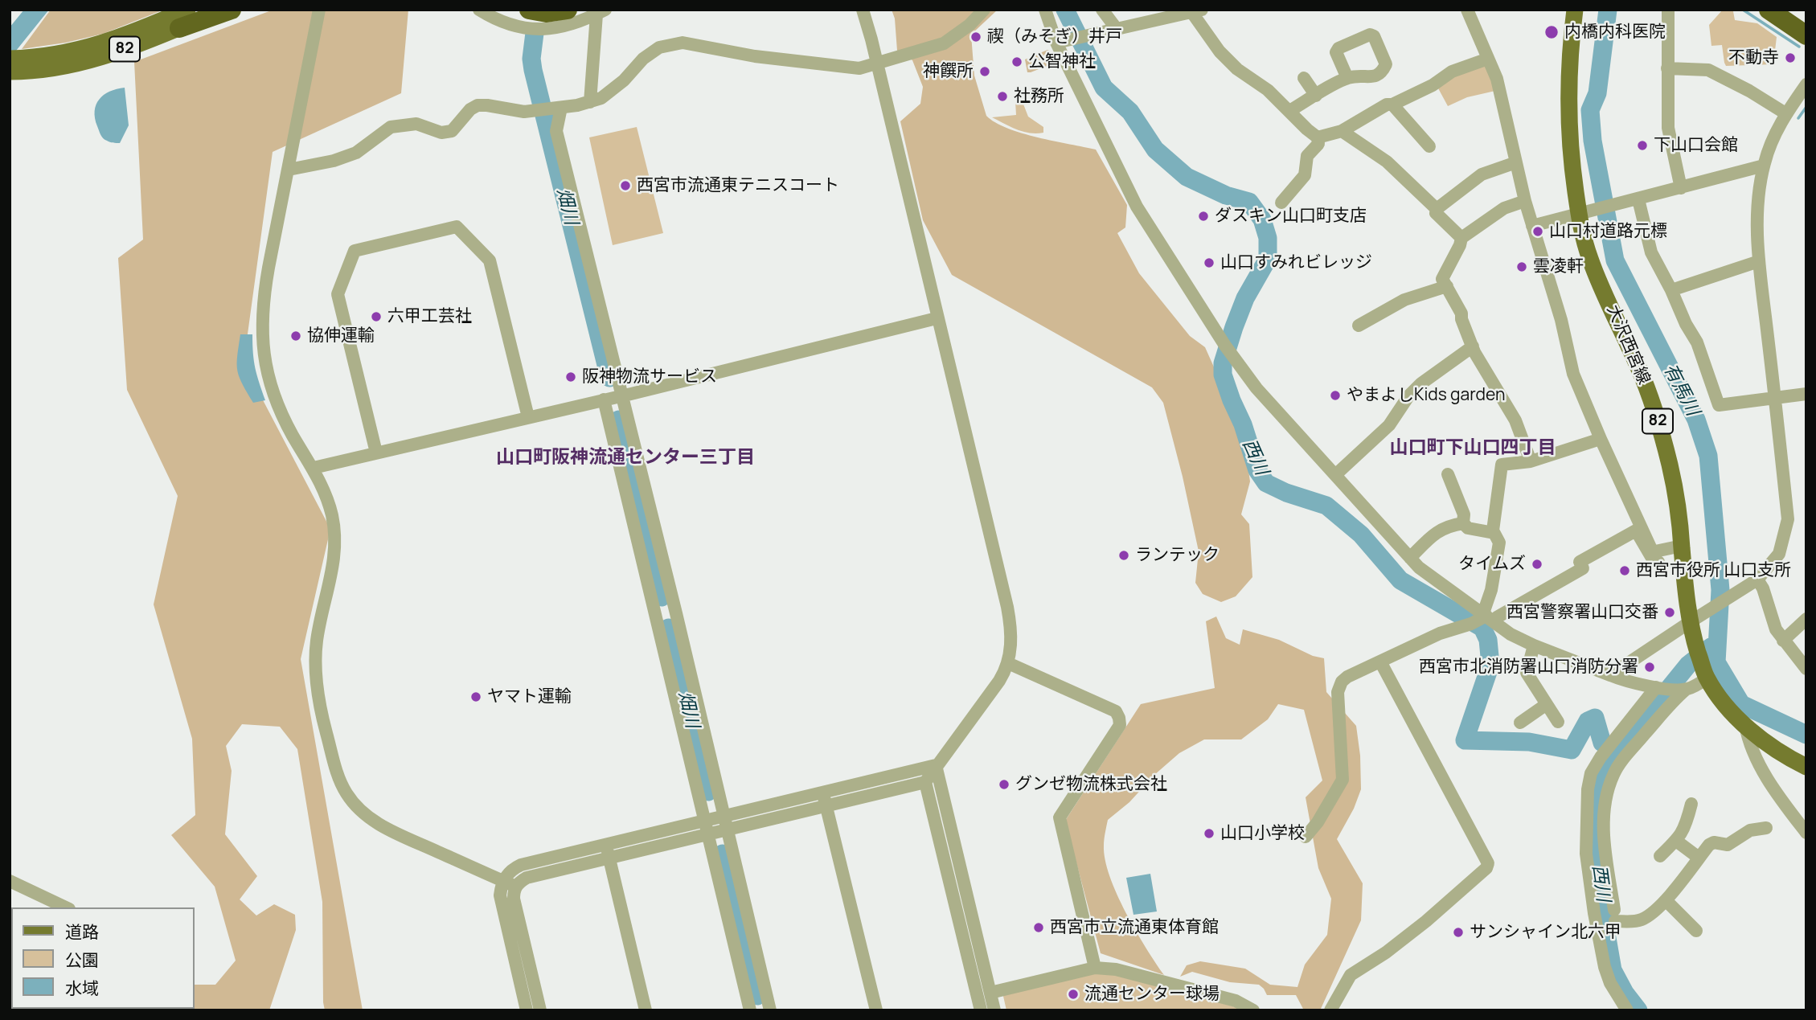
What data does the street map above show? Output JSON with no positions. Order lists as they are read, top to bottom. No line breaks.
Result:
{"streets":{"main road":["82","大沢西宮線"]},"districts":["山口町下山口四丁目","山口町阪神流通センター三丁目"],"water":["畑川","有馬川","西川"],"places":["内橋内科医院","禊（みそぎ）井戸","不動寺","公智神社","神饌所","社務所","下山口会館","西宮市流通東テニスコート","ダスキン山口町支店","山口村道路元標","山口すみれビレッジ","雲凌軒","六甲工芸社","協伸運輸","阪神物流サービス","やまよしKids garden","ランテック","タイムズ","西宮市役所 山口支所","西宮警察署山口交番","西宮市北消防署山口消防分署","ヤマト運輸","グンゼ物流株式会社","山口小学校","西宮市立流通東体育館","サンシャイン北六甲","流通センター球場"],"legend":["道路","公園","水域"]}
